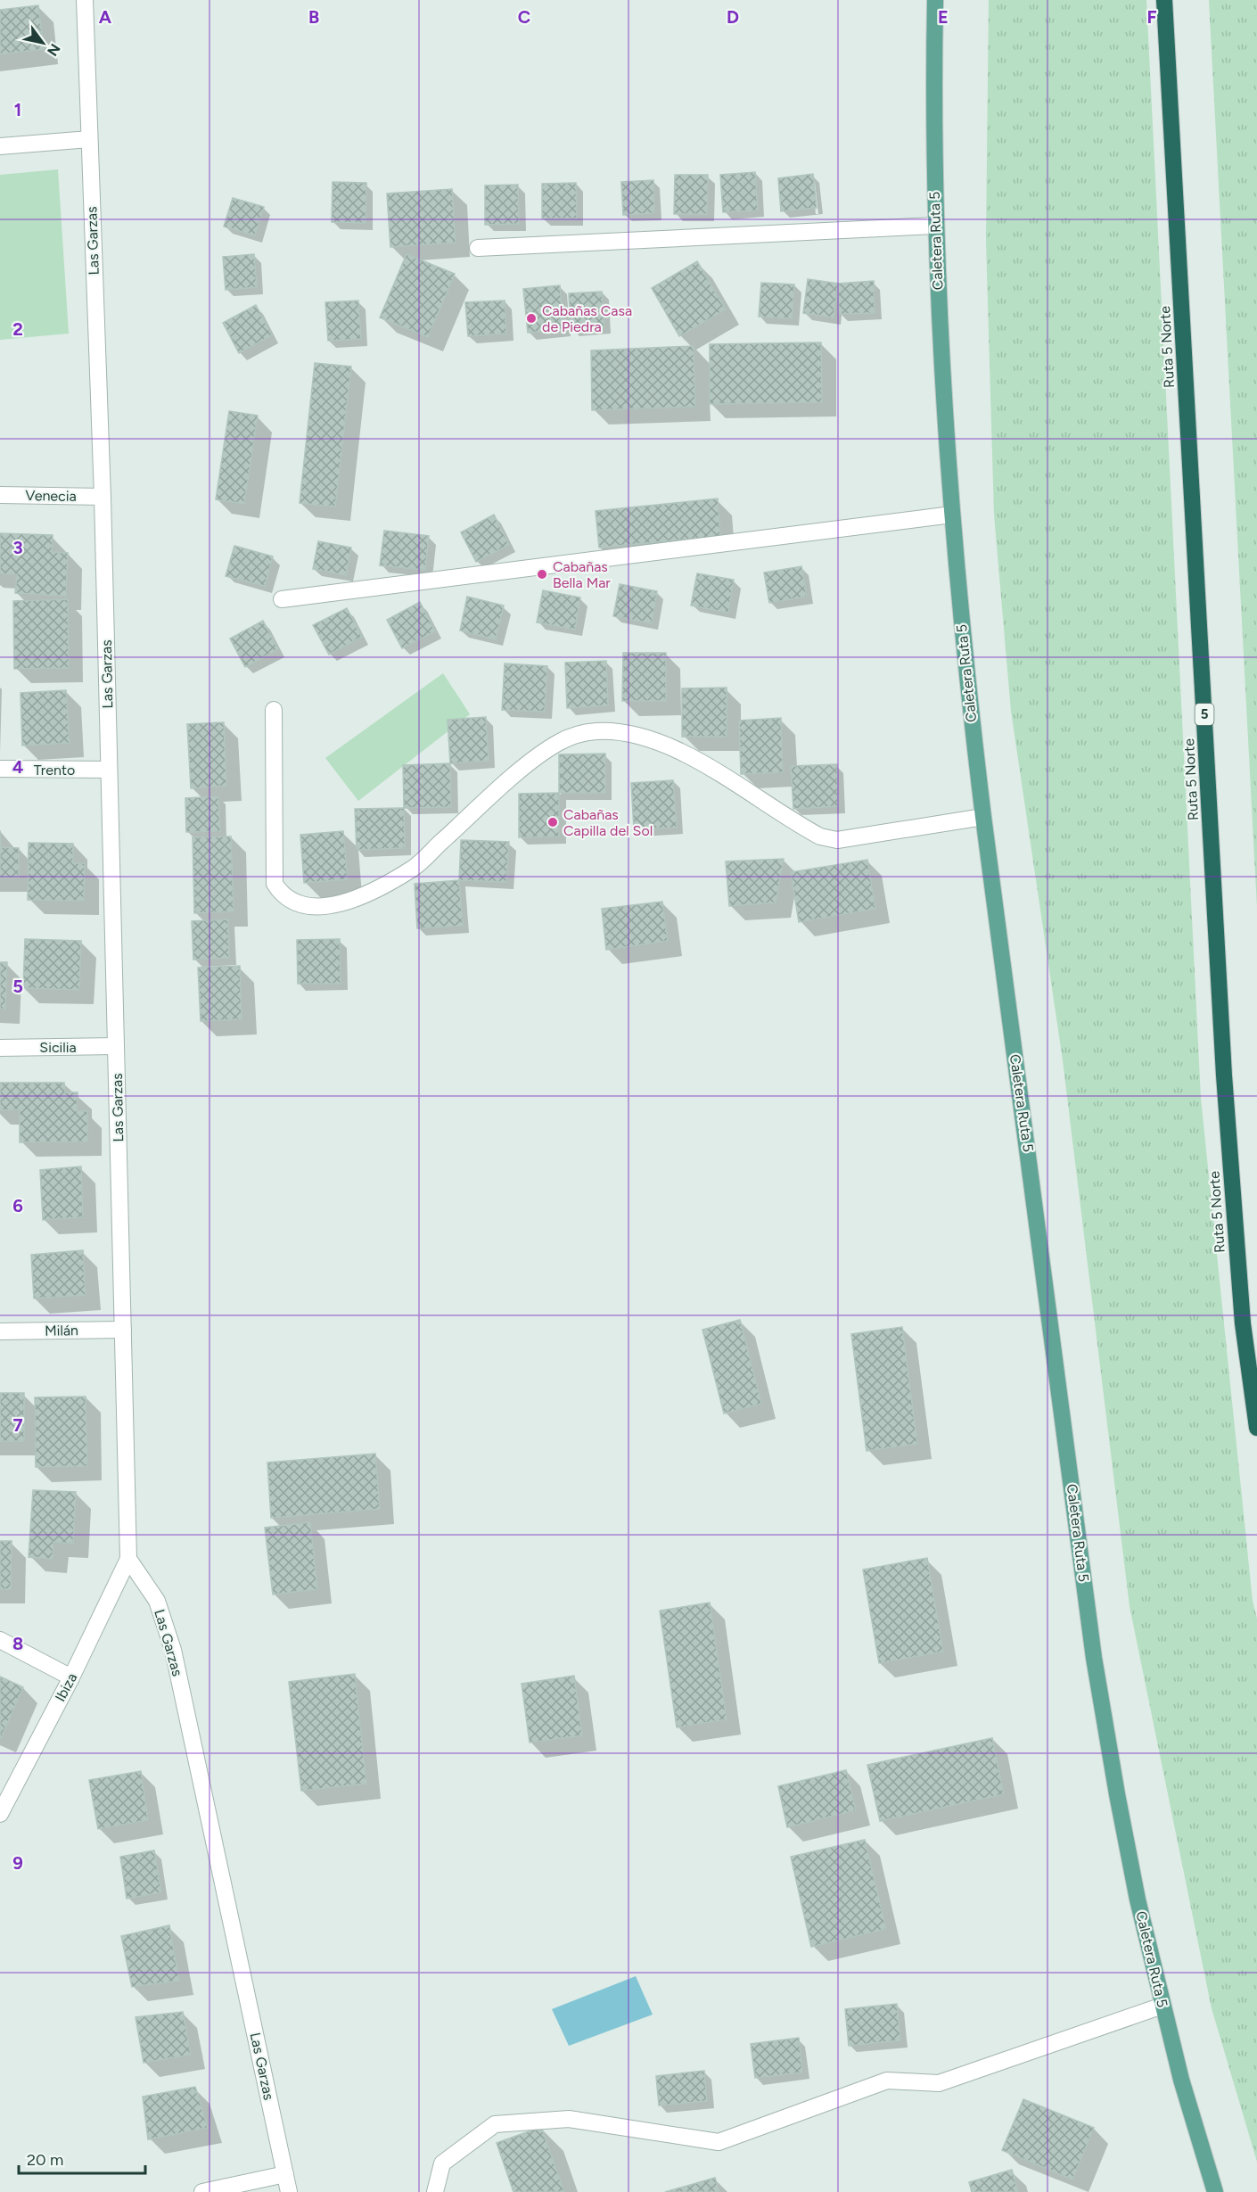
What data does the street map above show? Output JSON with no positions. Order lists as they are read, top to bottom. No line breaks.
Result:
{"streets":{"highway":["Ruta 5 Norte","5"],"main road":["Caletera Ruta 5"],"street":["Las Garzas","Venecia","Trento","Sicilia","Milán","Ibiza"]},"crossings":[["Las Garzas","Venecia"],["Las Garzas","Trento"],["Las Garzas","Sicilia"],["Las Garzas","Milán"],["Las Garzas","Ibiza"]],"places":["Cabañas Casa de Piedra","Cabañas Bella Mar","Cabañas Capilla del Sol"],"scale_bar":"20 m","north":"bottom right","grid":{"columns":["A","B","C","D","E","F"],"rows":["1","2","3","4","5","6","7","8","9"]}}
